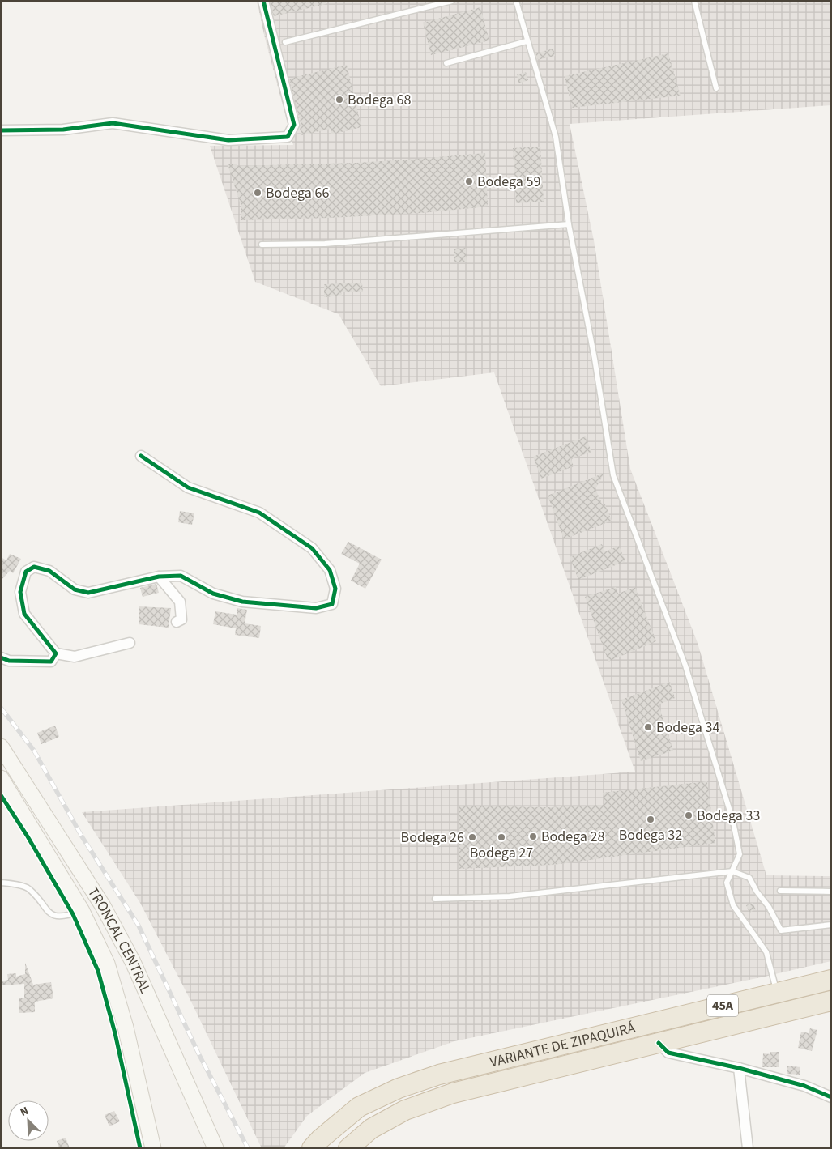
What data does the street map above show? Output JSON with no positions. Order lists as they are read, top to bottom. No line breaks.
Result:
{"streets":{"highway":["45A","VARIANTE DE ZIPAQUIRÁ"],"main road":["TRONCAL CENTRAL"]},"places":["Bodega 68","Bodega 59","Bodega 66","Bodega 34","Bodega 33","Bodega 32","Bodega 28","Bodega 26","Bodega 27"],"north":"top left"}
